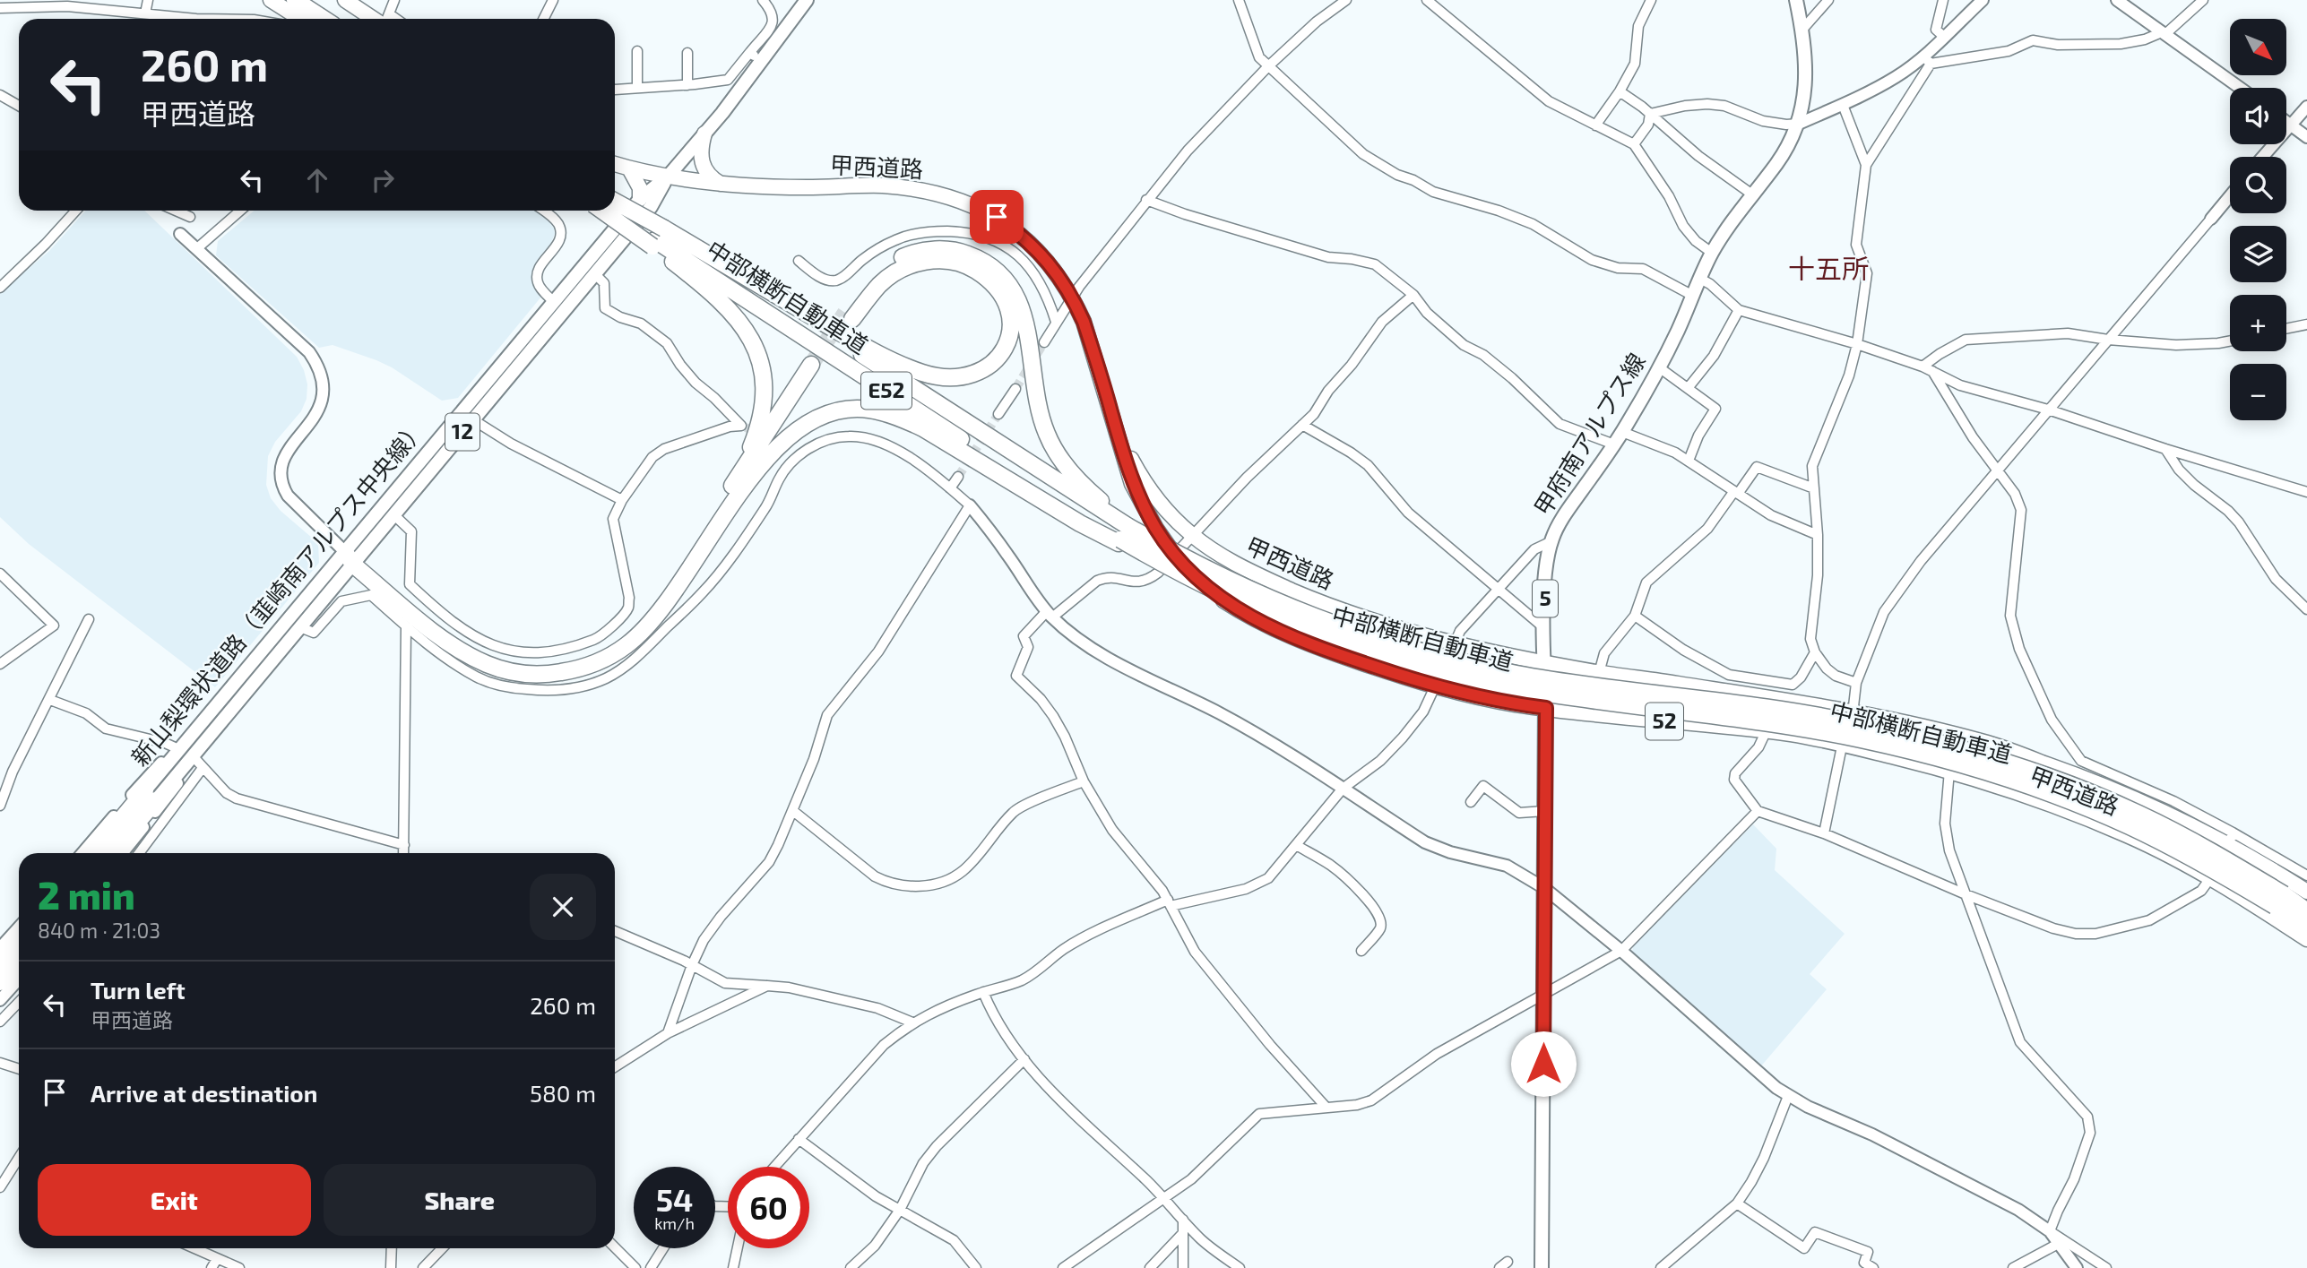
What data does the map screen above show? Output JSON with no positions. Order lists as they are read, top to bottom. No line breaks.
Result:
{"streets":{"highway":["甲西道路","中部横断自動車道","E52","12","新山梨環状道路（韮崎南アルプス中央線）","52"],"main road":["甲府南アルプス線","5"]},"crossings":[["甲西道路","12"],["甲西道路","甲府南アルプス線"],["甲西道路","新山梨環状道路（韮崎南アルプス中央線）"],["12","新山梨環状道路（韮崎南アルプス中央線）"]],"districts":["十五所"],"north":"bottom right","page":{"map_buttons":["+","−"],"turn":["260 m","甲西道路"],"heading":["2 min","840 m · 21:03"],"list":[{"name":"Turn left","note":"甲西道路","value":"260 m"},{"name":"Arrive at destination","value":"580 m"}],"buttons":["Exit","Share"],"speed":"54 km/h","limit":"60"}}
